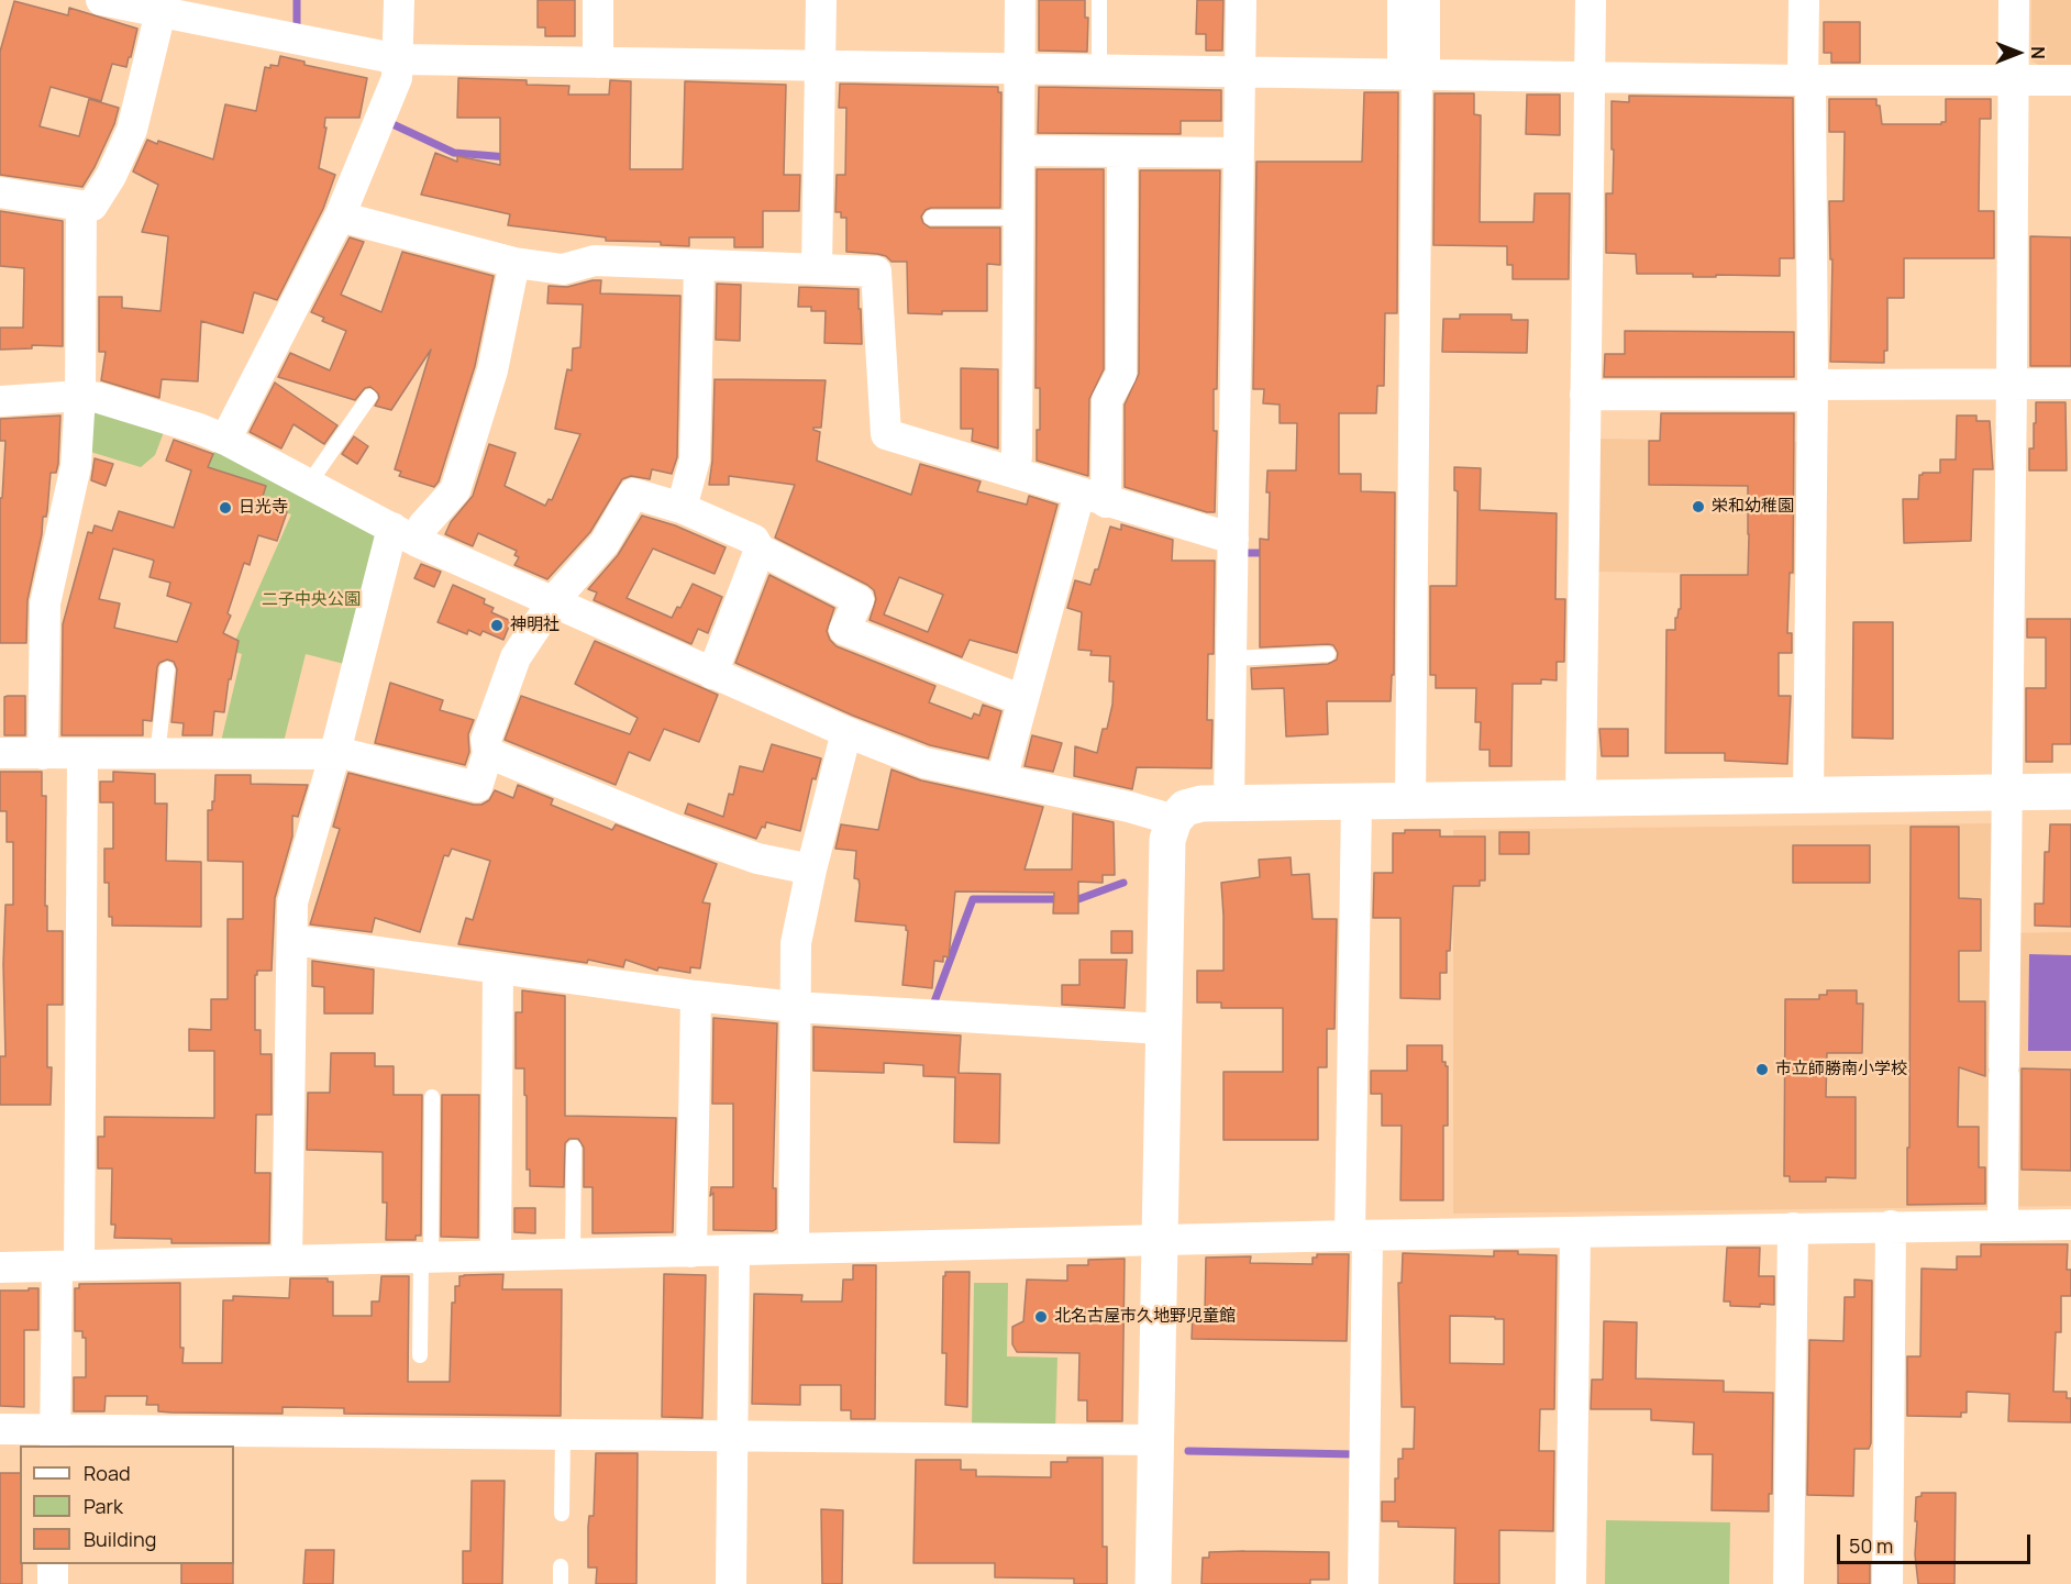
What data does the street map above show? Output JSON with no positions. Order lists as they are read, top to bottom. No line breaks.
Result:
{"parks":["二子中央公園"],"places":["栄和幼稚園","日光寺","神明社","市立師勝南小学校","北名古屋市久地野児童館"],"legend":["Road","Park","Building"],"scale_bar":"50 m","north":"right"}
